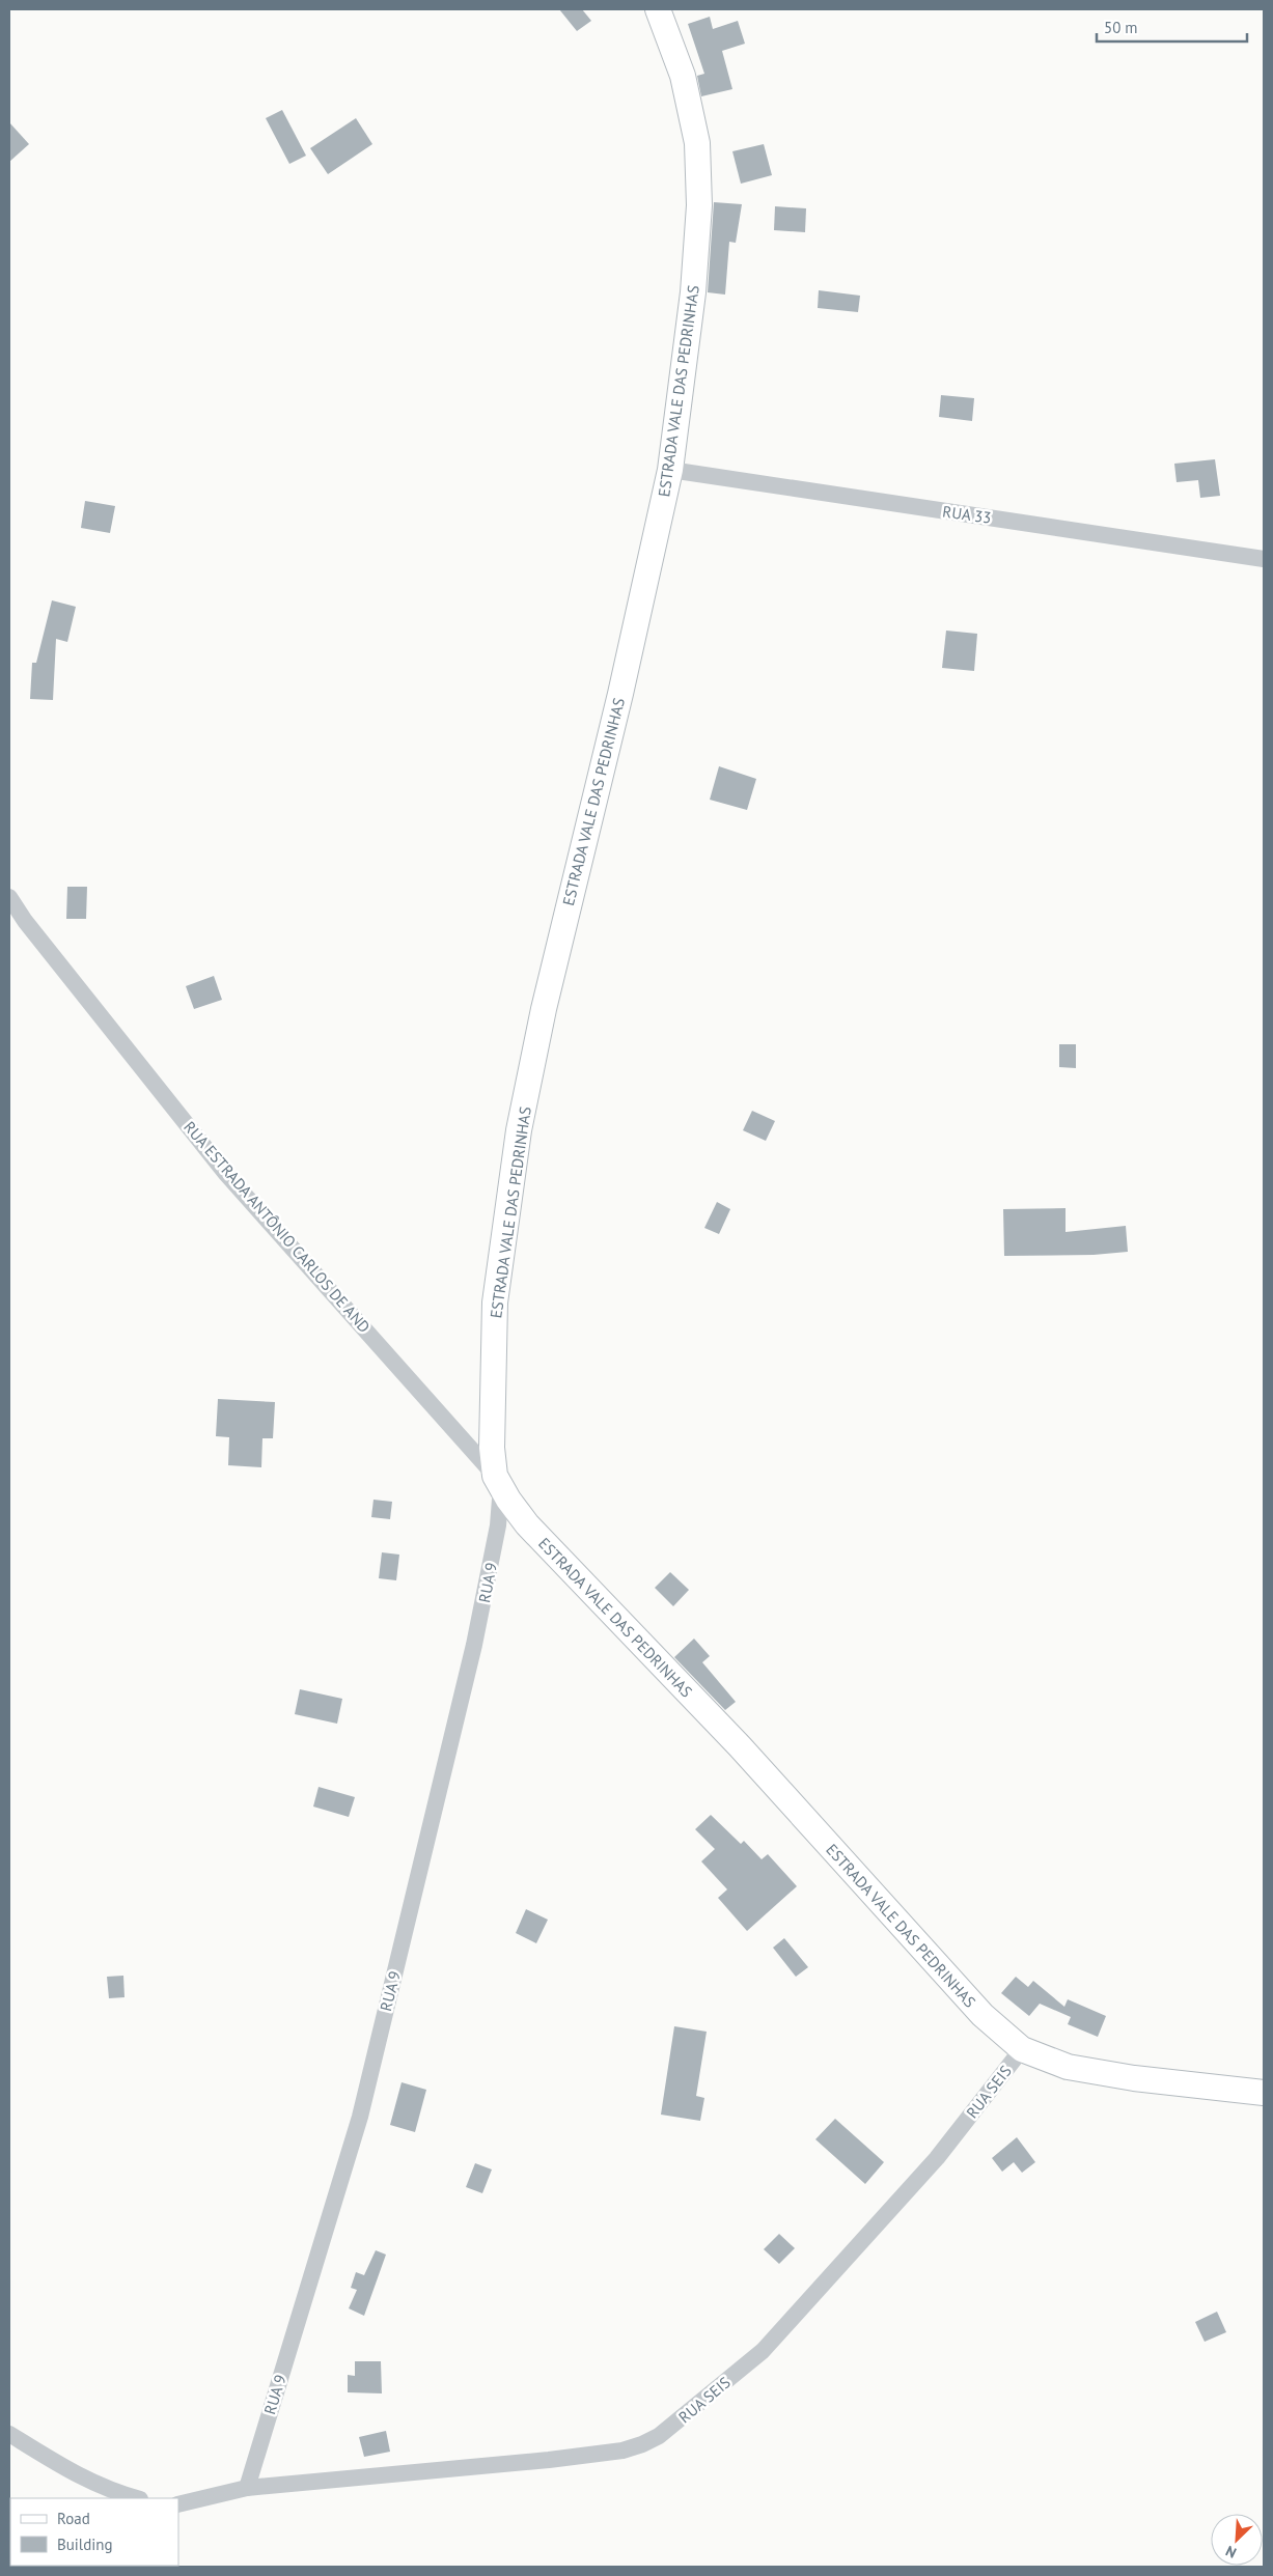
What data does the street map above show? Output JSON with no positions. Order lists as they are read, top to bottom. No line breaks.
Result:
{"streets":{"main road":["ESTRADA VALE DAS PEDRINHAS"],"street":["RUA 33","RUA ESTRADA ANTÔNIO CARLOS DE AND","RUA 9","RUA SEIS"]},"crossings":[["ESTRADA VALE DAS PEDRINHAS","RUA 33"],["ESTRADA VALE DAS PEDRINHAS","RUA ESTRADA ANTÔNIO CARLOS DE AND"],["ESTRADA VALE DAS PEDRINHAS","RUA 9"],["ESTRADA VALE DAS PEDRINHAS","RUA SEIS"],["RUA ESTRADA ANTÔNIO CARLOS DE AND","RUA 9"],["RUA 9","RUA SEIS"]],"legend":["Road","Building"],"scale_bar":"50 m","north":"bottom left"}
